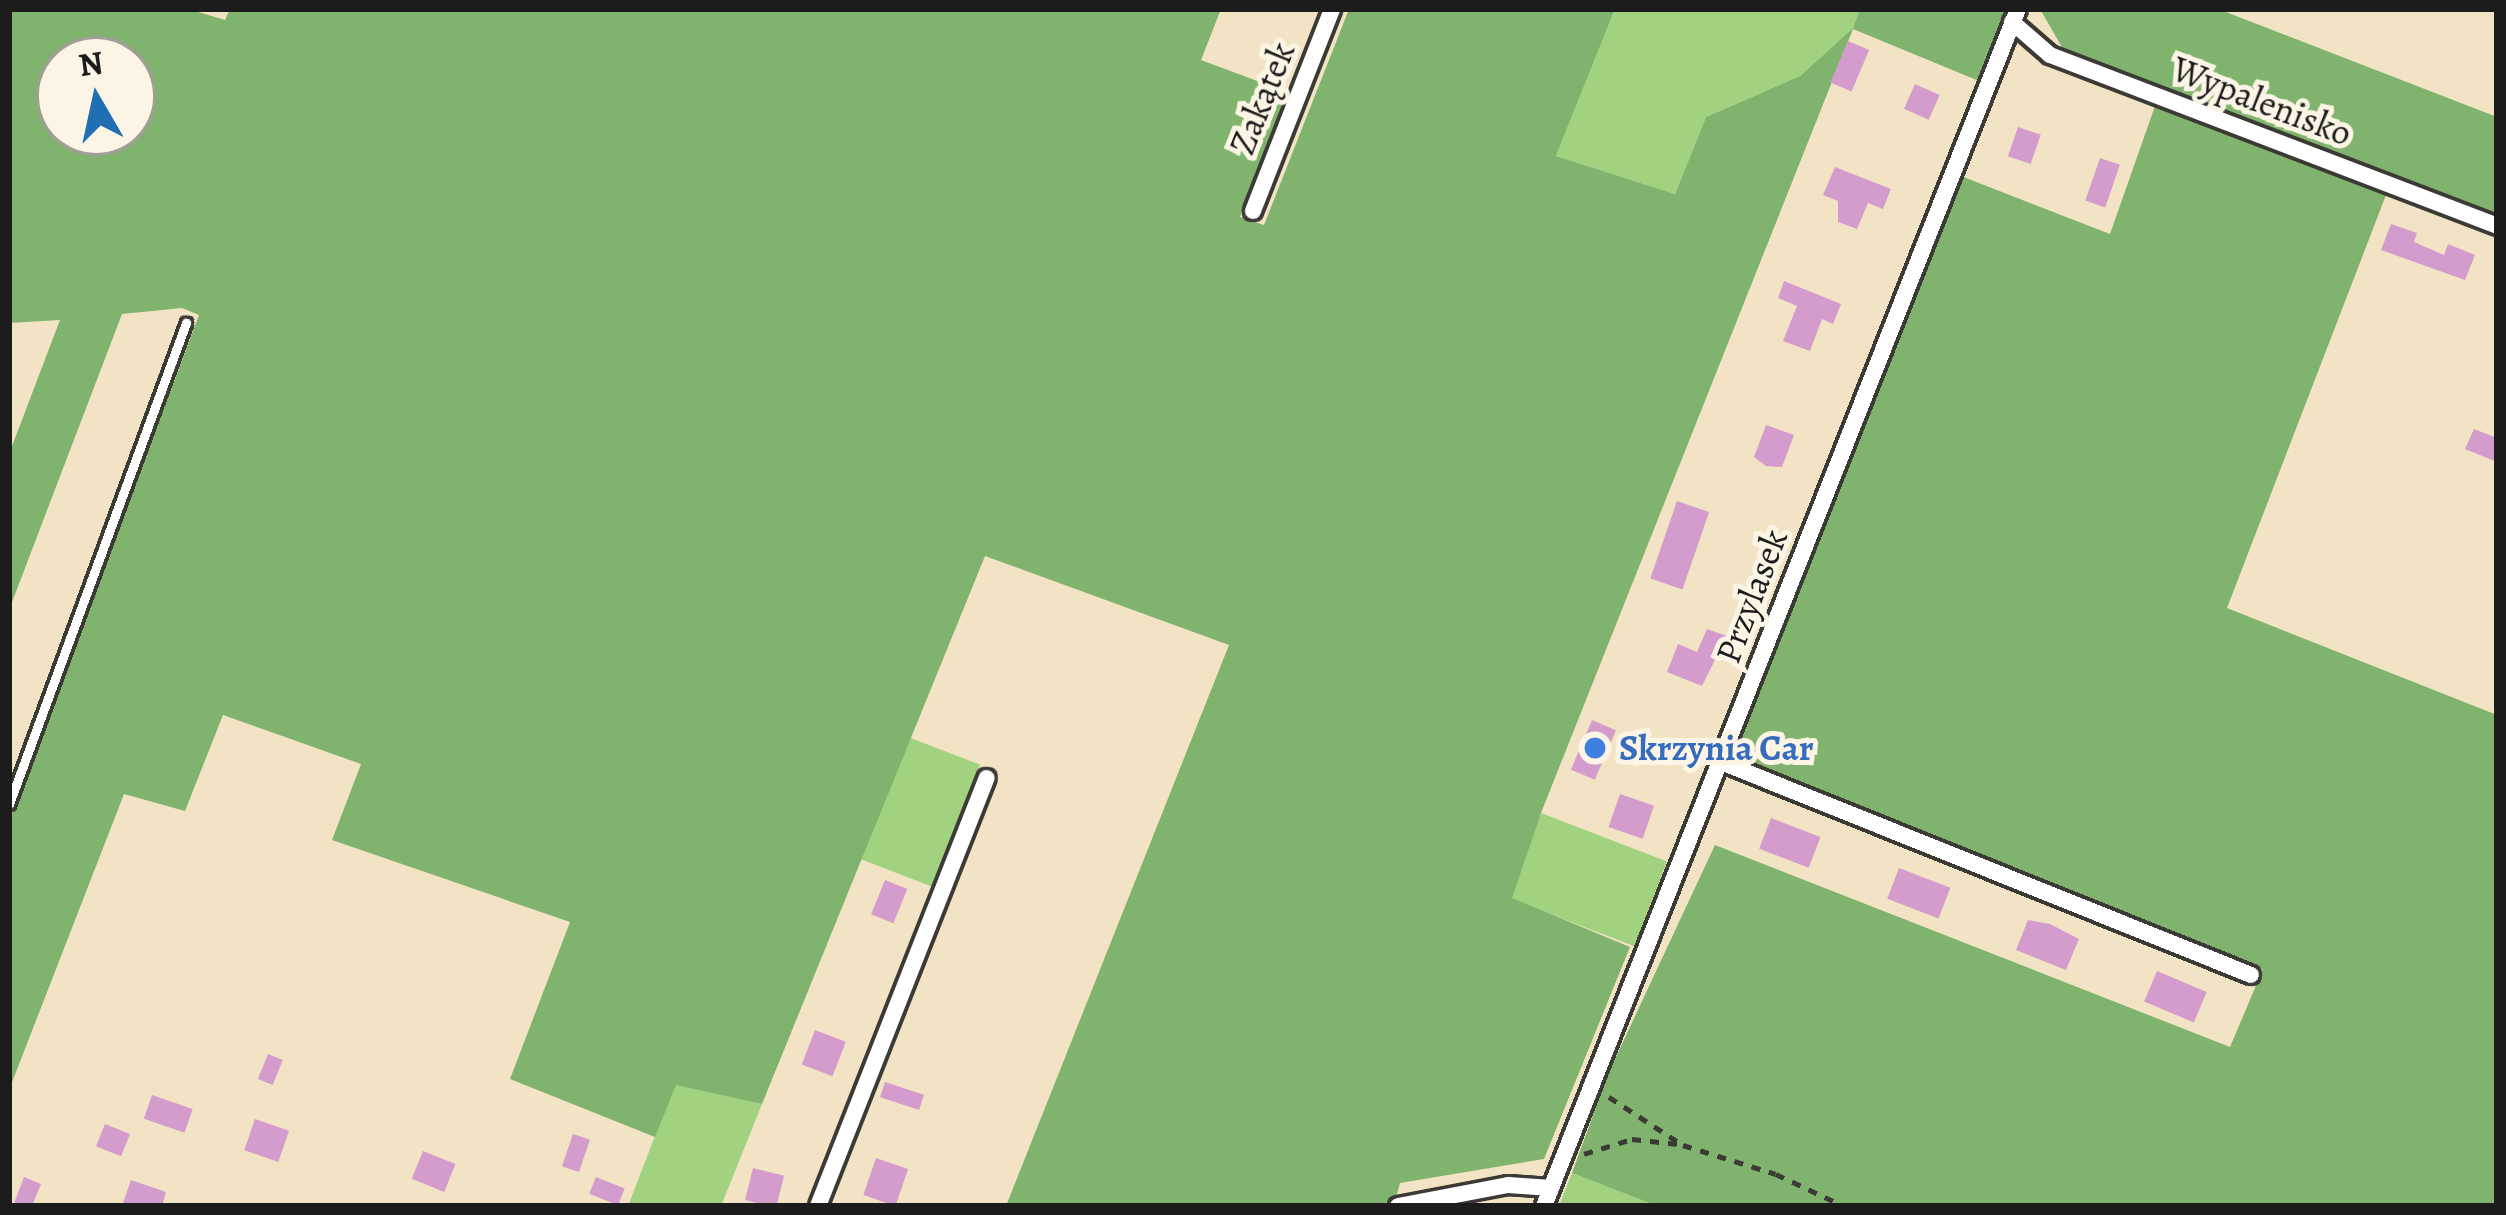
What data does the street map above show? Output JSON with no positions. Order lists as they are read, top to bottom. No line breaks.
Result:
{"streets":{"street":["Zakątek","Wypalenisko","Przylasek"]},"crossings":[["Wypalenisko","Przylasek"]],"places":["Skrzynia Car"],"north":"top"}
